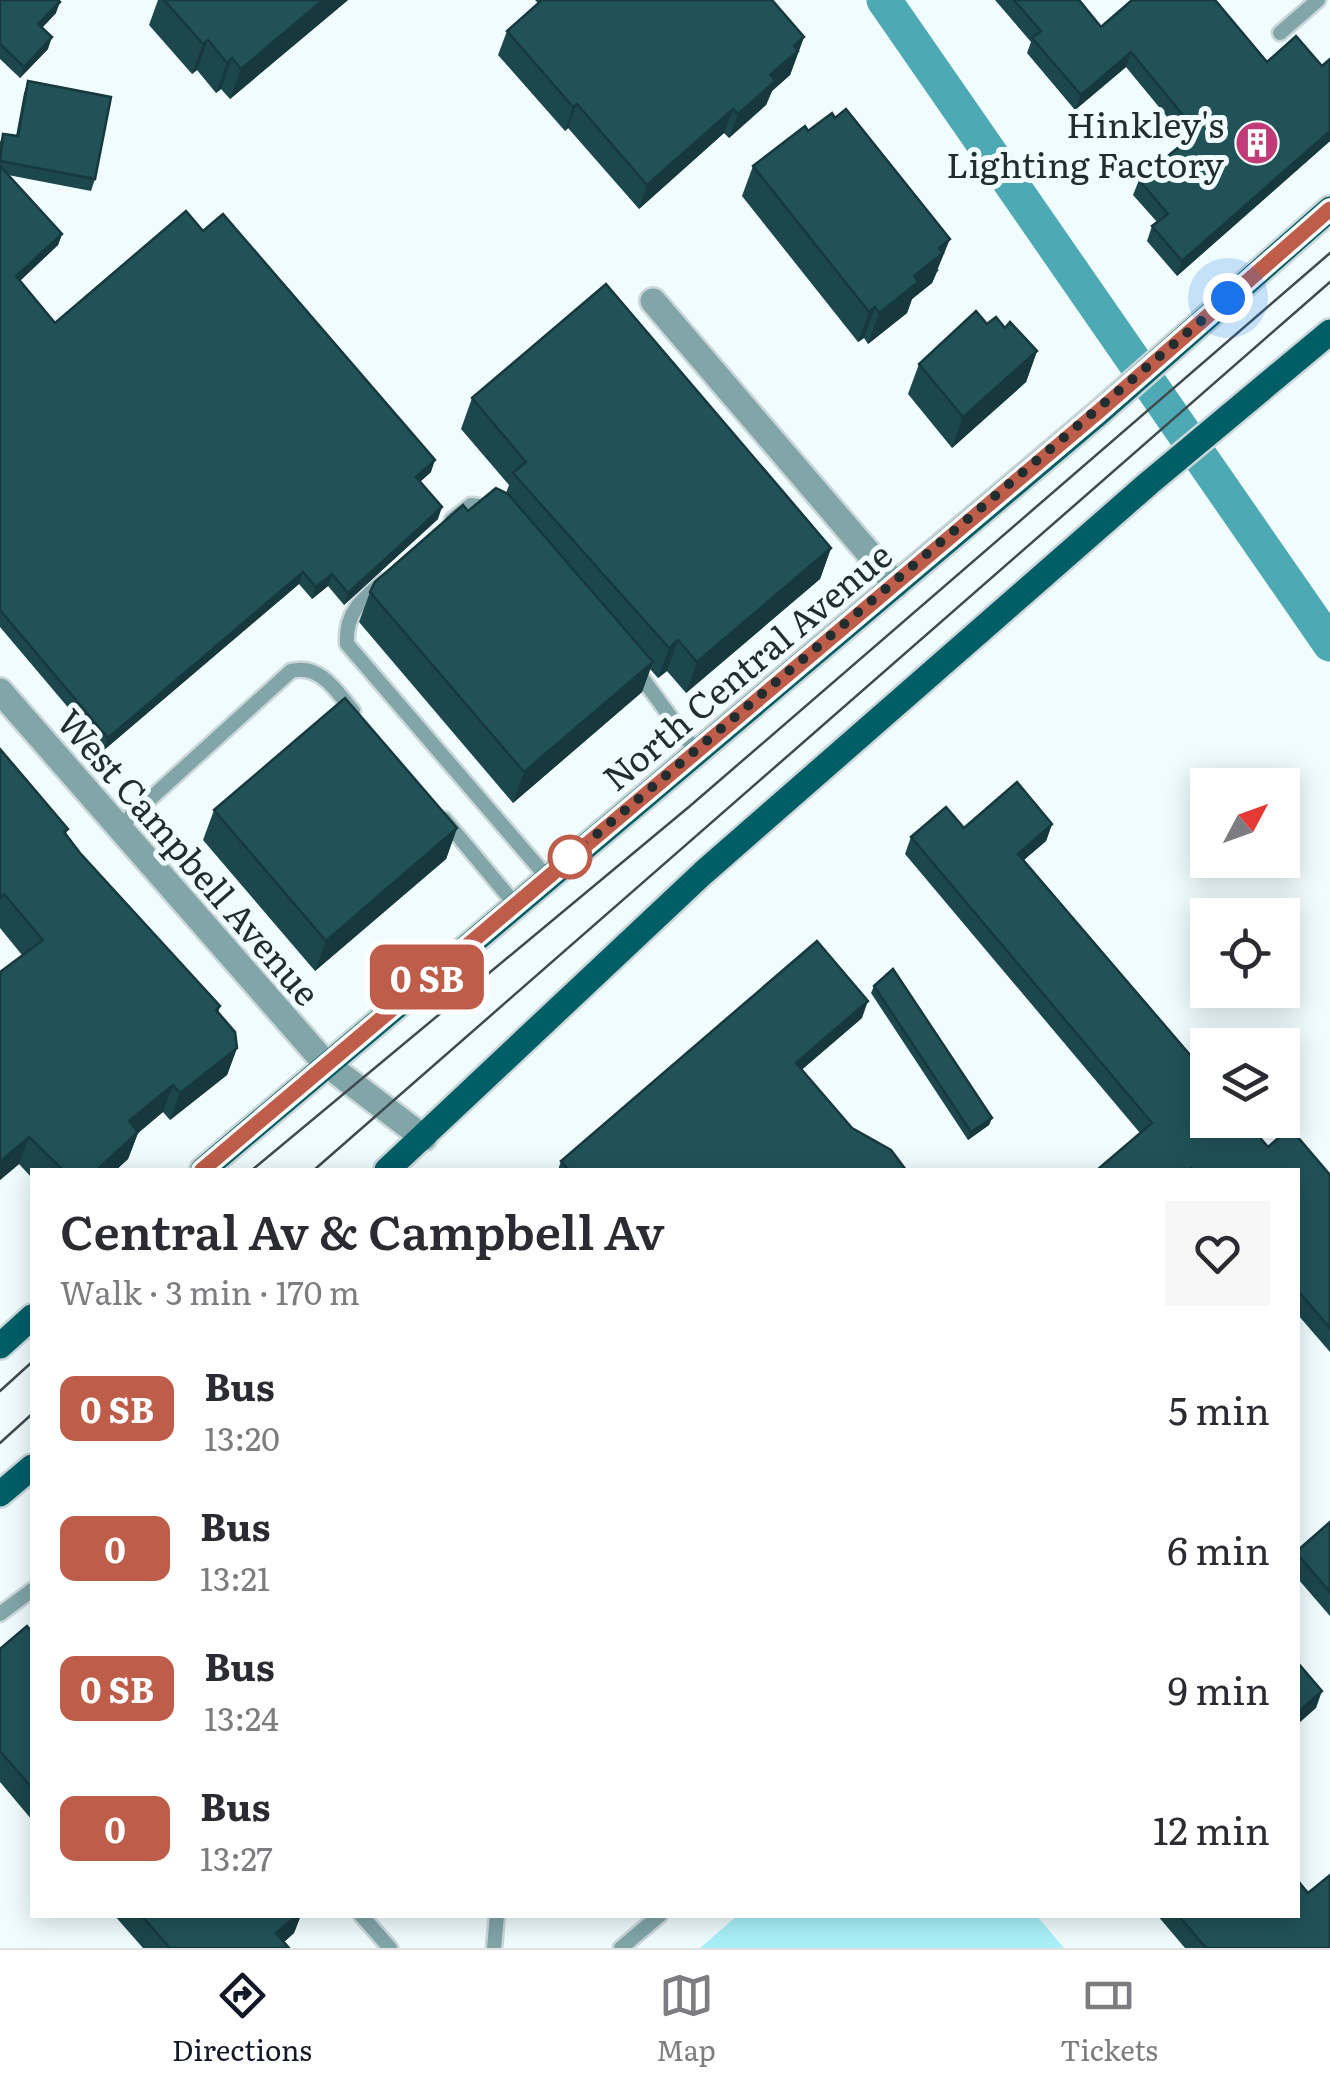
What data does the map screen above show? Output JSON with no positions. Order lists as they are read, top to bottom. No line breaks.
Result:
{"streets":{"main road":["North Central Avenue"],"street":["West Campbell Avenue"]},"crossings":[["North Central Avenue","West Campbell Avenue"]],"places":{"building":["Hinkley's Lighting Factory"]},"north":"top right","page":{"on_map":"0 SB","heading":["Central Av & Campbell Av","Walk · 3 min · 170 m"],"list":[{"mark":"0 SB","name":"Bus","note":"13:20","value":"5 min"},{"mark":"0","name":"Bus","note":"13:21","value":"6 min"},{"mark":"0 SB","name":"Bus","note":"13:24","value":"9 min"},{"mark":"0","name":"Bus","note":"13:27","value":"12 min"}],"tabs":["Directions","Map","Tickets"]}}
